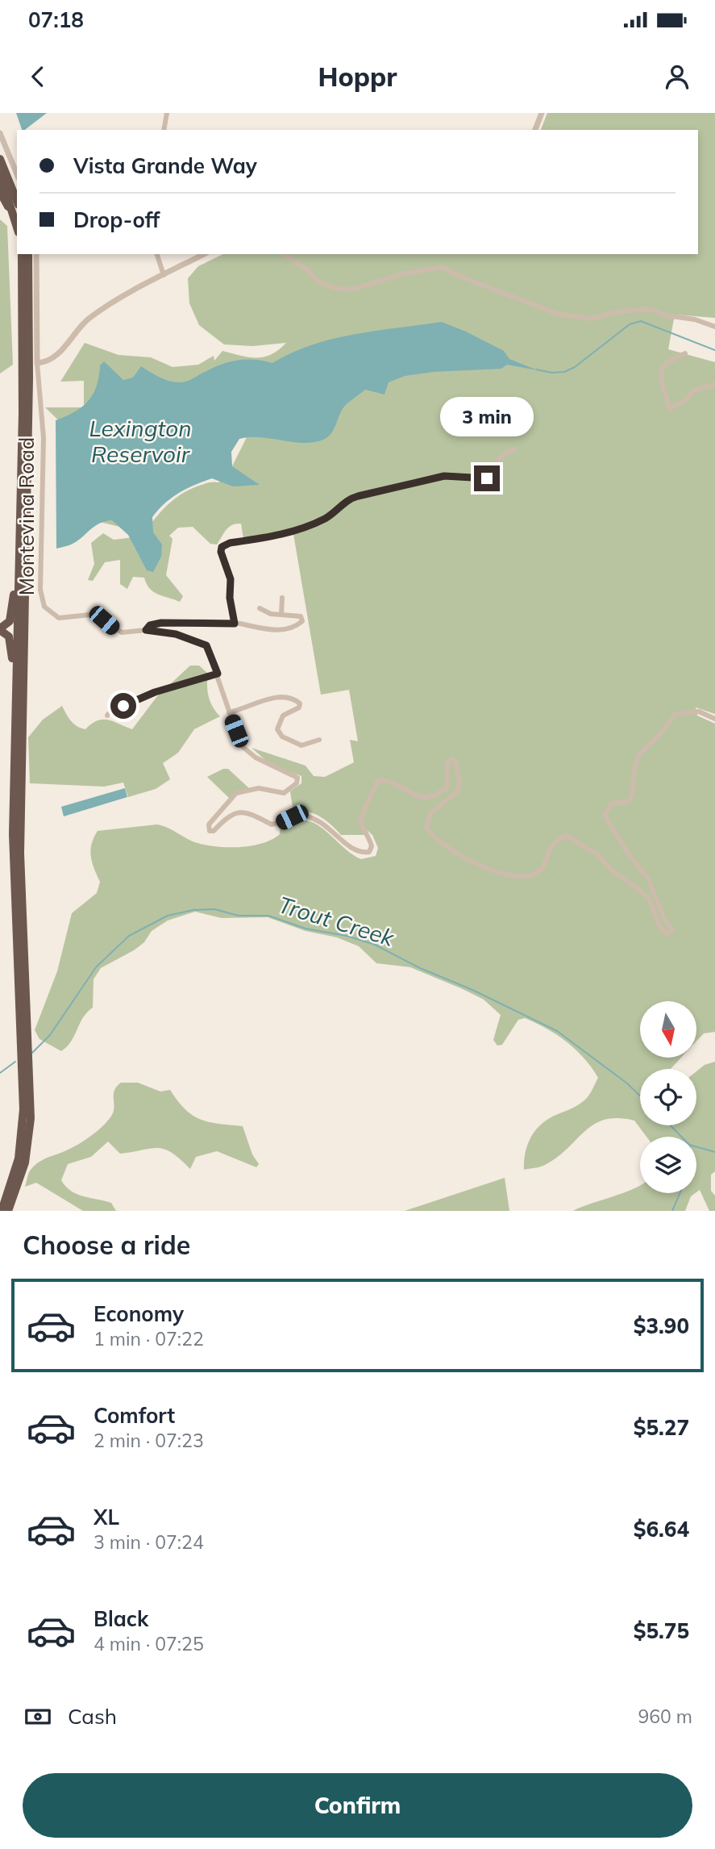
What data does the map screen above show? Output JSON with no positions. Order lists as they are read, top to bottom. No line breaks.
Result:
{"streets":{"street":["Montevina Road"]},"water":["Lexington Reservoir","Trout Creek"],"north":"bottom","page":{"status":"07:18","header":"Hoppr","banner":["Vista Grande Way","Drop-off"],"bubble":"3 min","heading":"Choose a ride","list":[{"name":"Economy","note":"1 min · 07:22","value":"$3.90"},{"name":"Comfort","note":"2 min · 07:23","value":"$5.27"},{"name":"XL","note":"3 min · 07:24","value":"$6.64"},{"name":"Black","note":"4 min · 07:25","value":"$5.75"}],"pay":["Cash","960 m"],"buttons":"Confirm"}}
